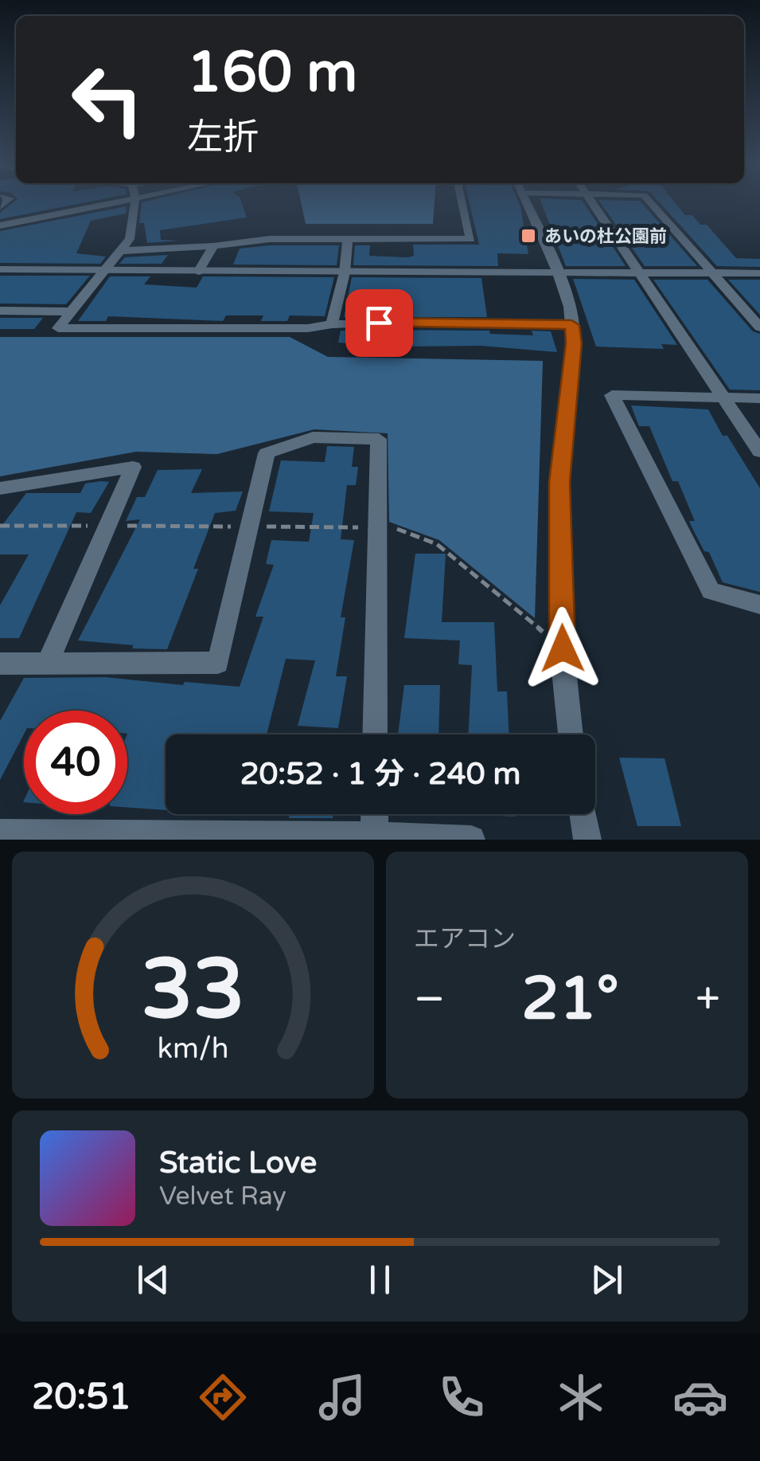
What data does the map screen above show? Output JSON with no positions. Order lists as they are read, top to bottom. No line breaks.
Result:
{"places":{"transit":["あいの杜公園前"]},"page":{"turn":["160 m","左折"],"limit":"40","trip":"20:52 · 1 分 · 240 m","tile":"エアコン","heat":["−","21°","+"],"song":["Static Love","Velvet Ray"],"tabs":"20:51","gauge":["33","km/h"]}}
